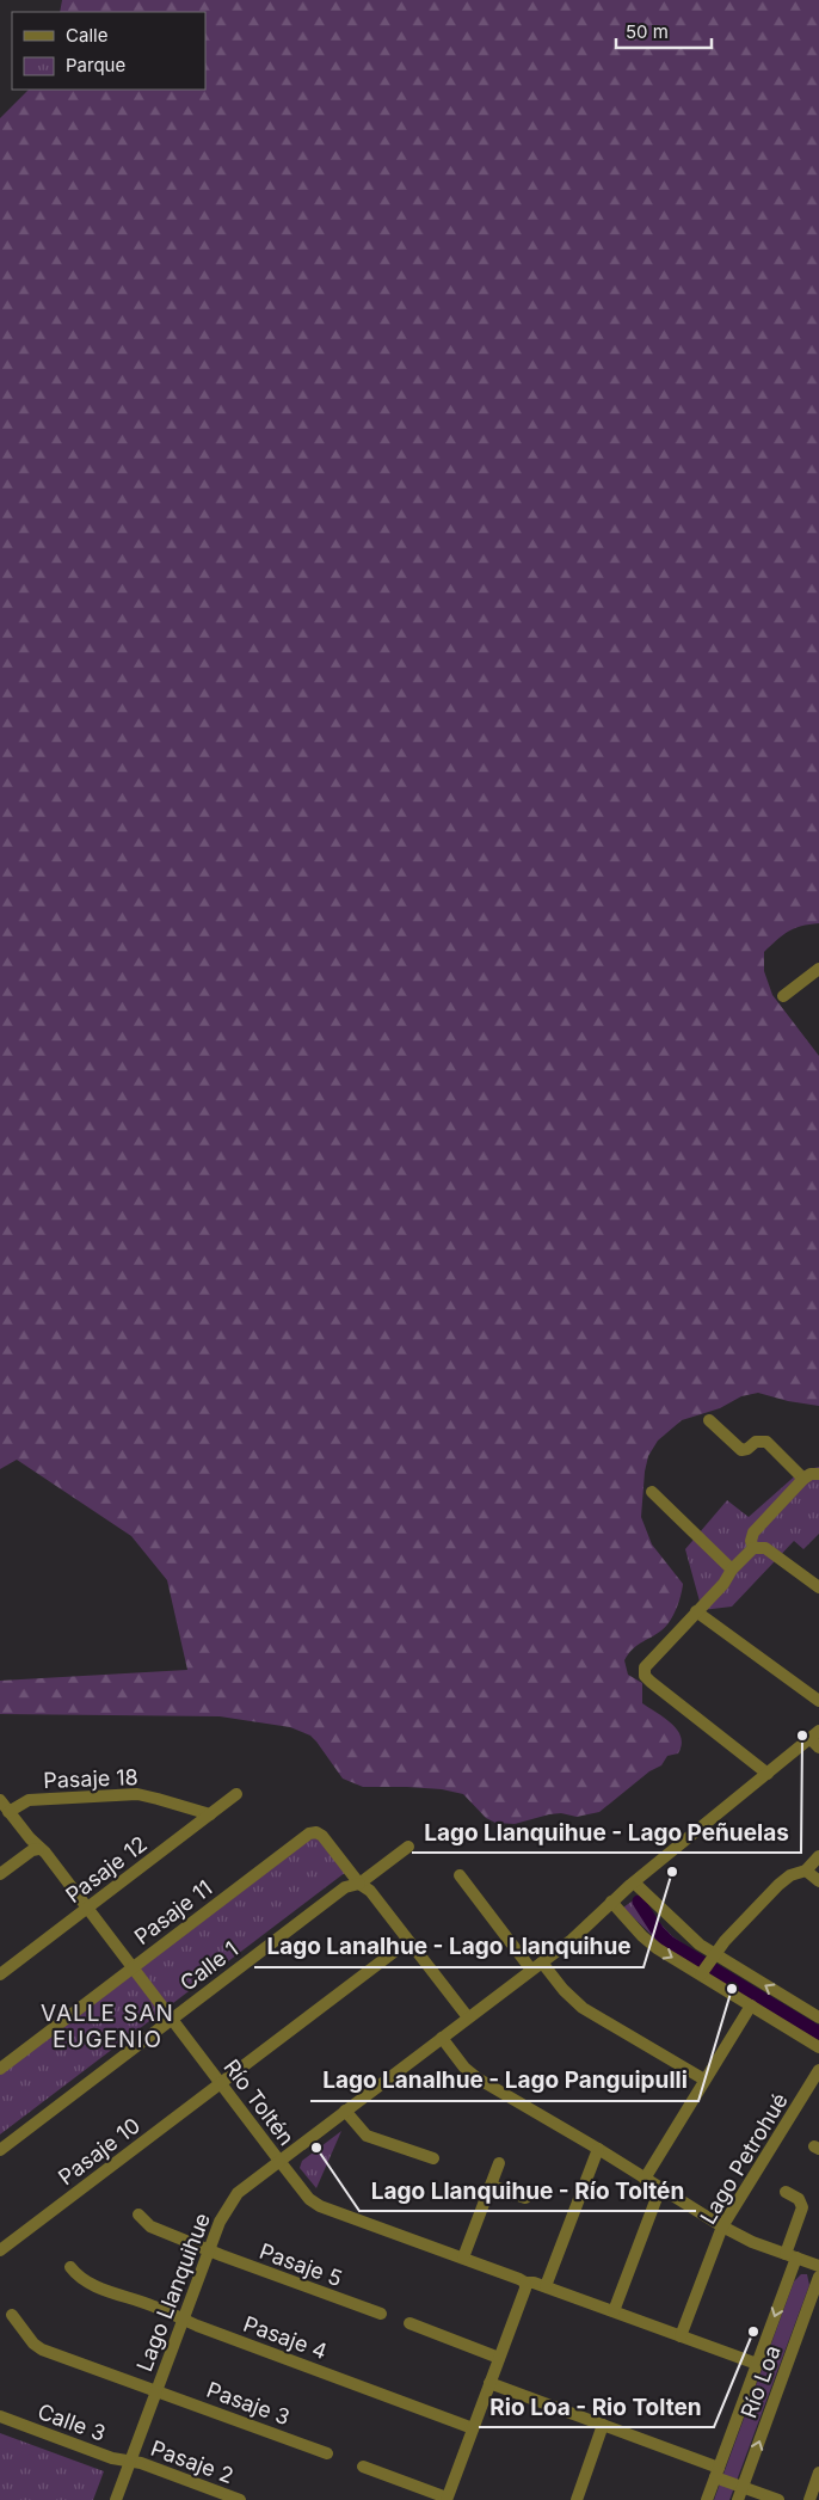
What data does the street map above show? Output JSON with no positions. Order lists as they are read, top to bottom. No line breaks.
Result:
{"streets":{"street":["Pasaje 18","Pasaje 12","Pasaje 11","Calle 1","Río Toltén","Pasaje 10","Lago Petrohué","Pasaje 5","Lago Llanquihue","Pasaje 4","Río Loa","Pasaje 3","Calle 3","Pasaje 2"]},"crossings":[["Pasaje 18","Pasaje 12"],["Pasaje 18","Río Toltén"],["Pasaje 12","Río Toltén"],["Pasaje 11","Calle 1"],["Pasaje 11","Río Toltén"],["Pasaje 11","Pasaje 10"],["Pasaje 11","Lago Llanquihue"],["Calle 1","Río Toltén"],["Río Toltén","Pasaje 10"],["Río Toltén","Lago Petrohué"],["Río Toltén","Lago Llanquihue"],["Río Toltén","Río Loa"],["Pasaje 5","Lago Llanquihue"],["Lago Llanquihue","Pasaje 4"],["Lago Llanquihue","Pasaje 3"],["Lago Llanquihue","Calle 3"],["Lago Llanquihue","Pasaje 2"],["Calle 3","Pasaje 2"]],"districts":["VALLE SAN EUGENIO"],"places":["Lago Llanquihue - Lago Peñuelas","Lago Lanalhue - Lago Llanquihue","Lago Lanalhue - Lago Panguipulli","Lago Llanquihue - Río Toltén","Rio Loa - Rio Tolten"],"legend":["Calle","Parque"],"scale_bar":"50 m"}
